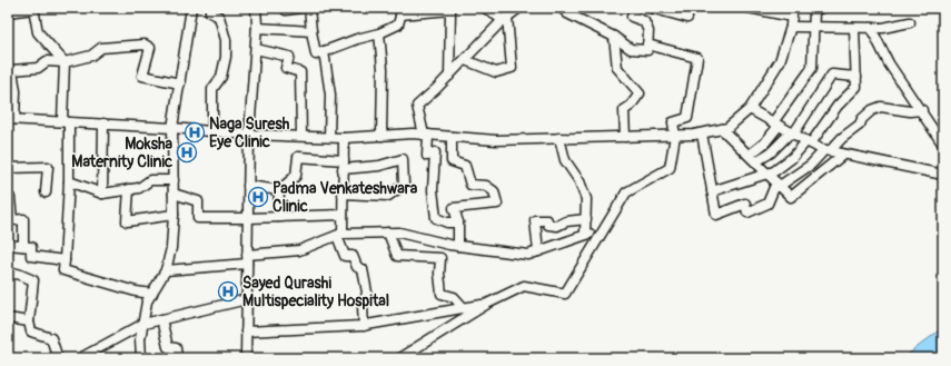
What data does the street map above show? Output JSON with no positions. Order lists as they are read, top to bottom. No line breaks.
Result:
{"places":{"hospital":["Naga Suresh Eye Clinic","Moksha Maternity Clinic","Padma Venkateshwara Clinic","Sayed Qurashi Multispeciality Hospital"]}}
